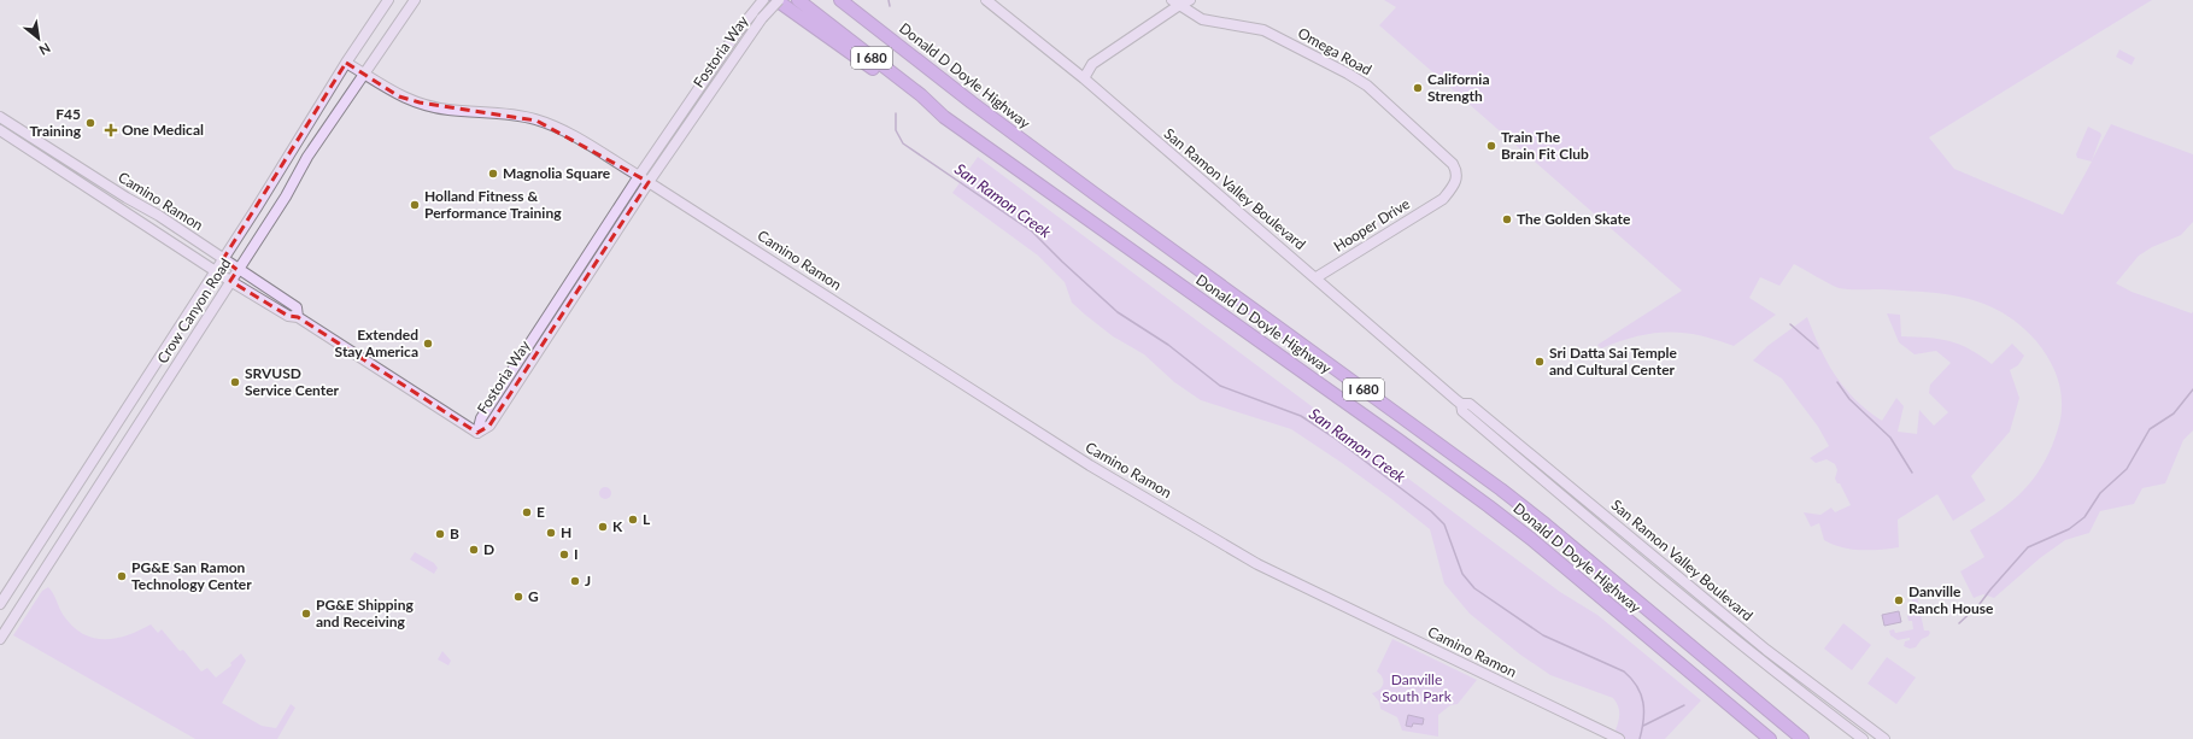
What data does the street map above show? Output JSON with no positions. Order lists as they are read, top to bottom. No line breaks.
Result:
{"streets":{"highway":["I 680","Donald D Doyle Highway"],"street":["Fostoria Way","Omega Road","San Ramon Valley Boulevard","Camino Ramon","Hooper Drive","Crow Canyon Road"]},"crossings":[["Fostoria Way","Camino Ramon"],["Omega Road","Hooper Drive"],["San Ramon Valley Boulevard","Hooper Drive"],["Camino Ramon","Crow Canyon Road"]],"water":["San Ramon Creek"],"parks":["Danville South Park"],"places":{"other":["California Strength","F45 Training","Train The Brain Fit Club","Magnolia Square","Holland Fitness & Performance Training","The Golden Skate","Extended Stay America","Sri Datta Sai Temple and Cultural Center","SRVUSD Service Center","E","L","K","H","B","D","I","PG&E San Ramon Technology Center","J","G","Danville Ranch House","PG&E Shipping and Receiving"],"health":["One Medical"]},"north":"bottom right"}
